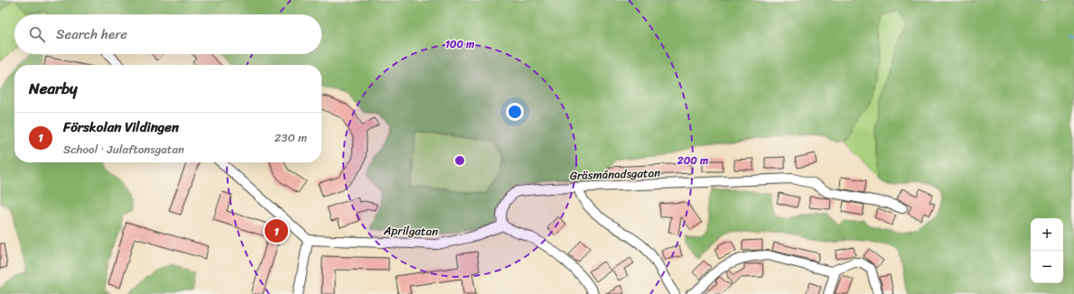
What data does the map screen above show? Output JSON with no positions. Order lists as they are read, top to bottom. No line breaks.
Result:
{"streets":{"street":["Gräsmånadsgatan","Aprilgatan"]},"crossings":[["Gräsmånadsgatan","Aprilgatan"]],"page":{"search":"Search here","heading":"Nearby","list":[{"mark":"1","name":"Förskolan Vildingen","note":"School · Julaftonsgatan","value":"230 m"}],"pins":"1","map_buttons":["+","−"]},"rings":["100 m","200 m"]}
